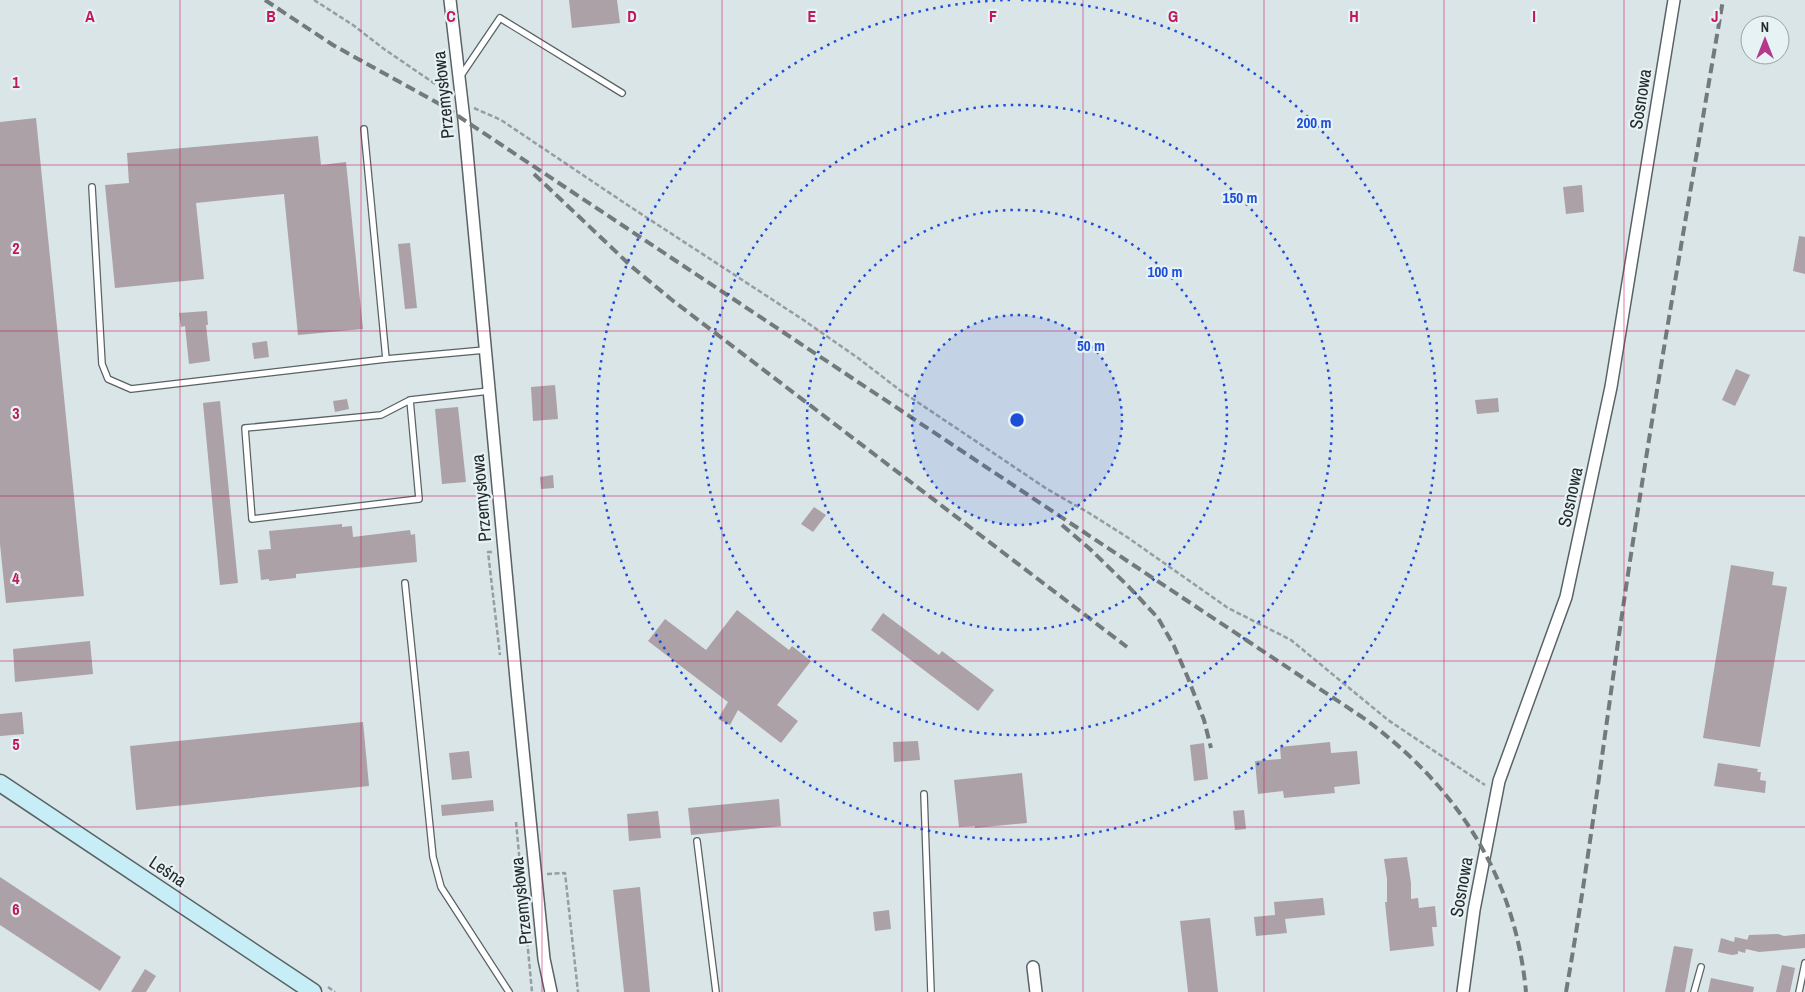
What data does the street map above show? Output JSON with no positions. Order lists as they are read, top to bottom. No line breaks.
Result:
{"streets":{"street":["Przemysłowa","Sosnowa","Leśna"]},"north":"top","grid":{"columns":["A","B","C","D","E","F","G","H","I","J"],"rows":["1","2","3","4","5","6"]},"rings":["200 m","150 m","100 m","50 m"]}
